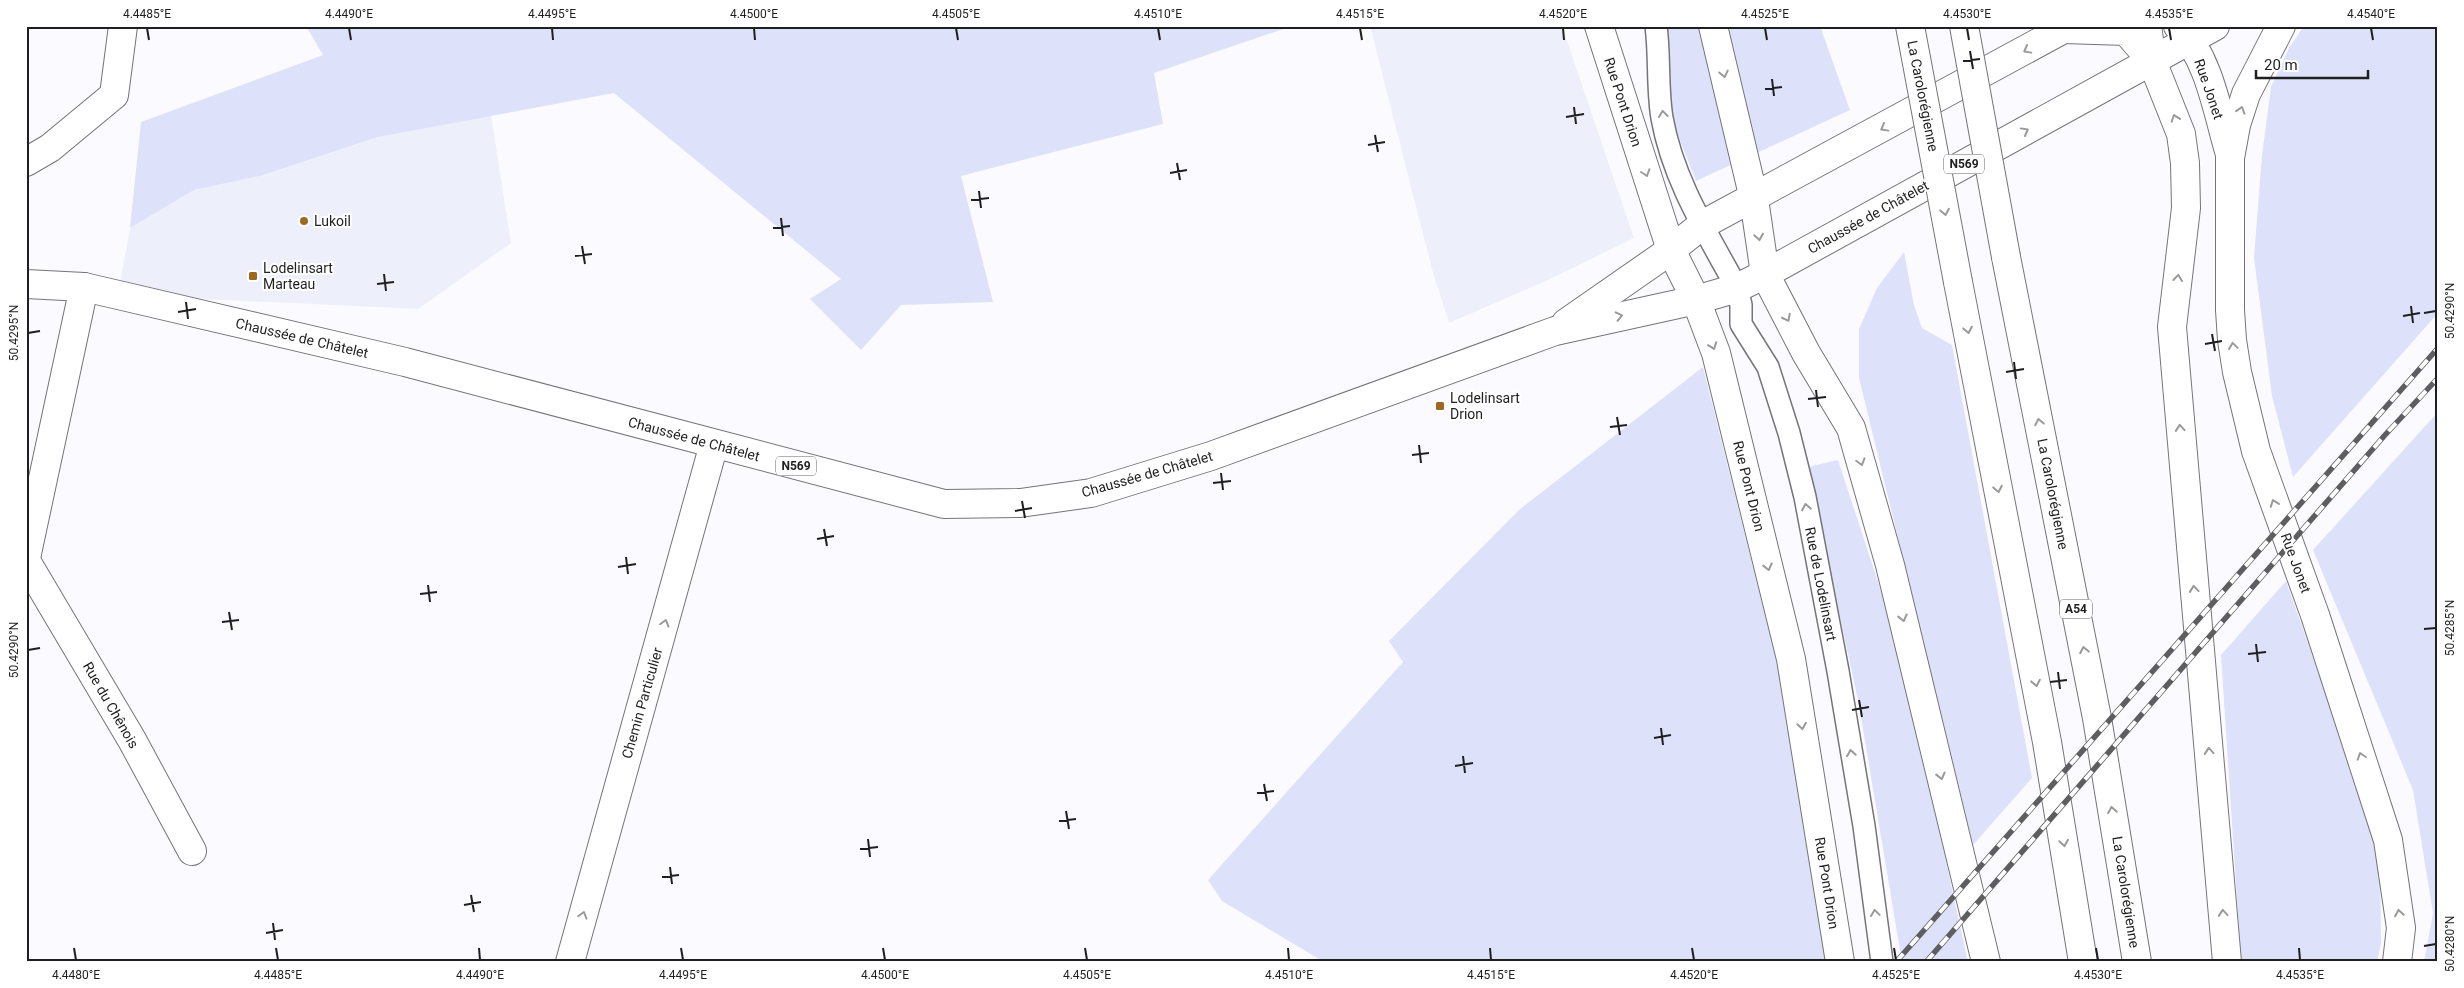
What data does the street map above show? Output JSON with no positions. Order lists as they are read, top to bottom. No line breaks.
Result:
{"streets":{"main road":["Rue Jonet","La Carolorégienne","Rue Pont Drion","N569","Chaussée de Châtelet","A54","Chemin Particulier","Rue du Chênois"],"lane":["Rue de Lodelinsart"]},"crossings":[["Rue Jonet","Chaussée de Châtelet"],["Rue Pont Drion","Chaussée de Châtelet"],["Chaussée de Châtelet","Rue de Lodelinsart"],["Chaussée de Châtelet","Chemin Particulier"],["Chaussée de Châtelet","Rue du Chênois"]],"one_way":["Rue de Lodelinsart","Chemin Particulier"],"places":{"other":["Lukoil"],"transit":["Lodelinsart Marteau","Lodelinsart Drion"]},"scale_bar":"20 m","coordinates":["4.4485°E","4.4490°E","4.4495°E","4.4500°E","4.4505°E","4.4510°E","4.4515°E","4.4520°E","4.4525°E","4.4530°E","4.4535°E","4.4540°E","50.4290°N","50.4295°N","50.4285°N","50.4280°N","4.4480°E"]}
